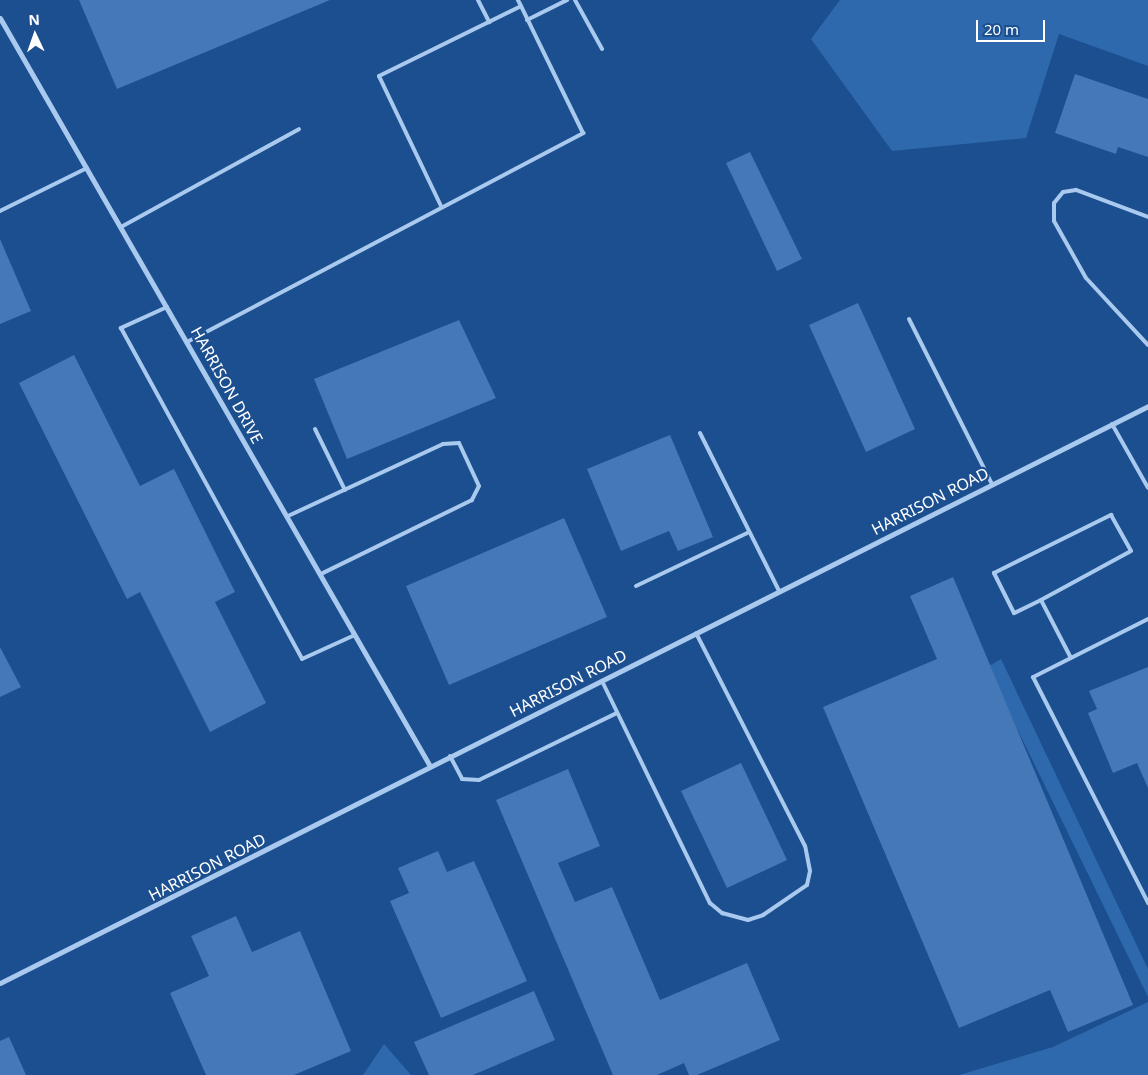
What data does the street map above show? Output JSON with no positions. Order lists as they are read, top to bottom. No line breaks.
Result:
{"streets":{"street":["HARRISON DRIVE","HARRISON ROAD"]},"crossings":[["HARRISON DRIVE","HARRISON ROAD"]],"scale_bar":"20 m","north":"top"}
